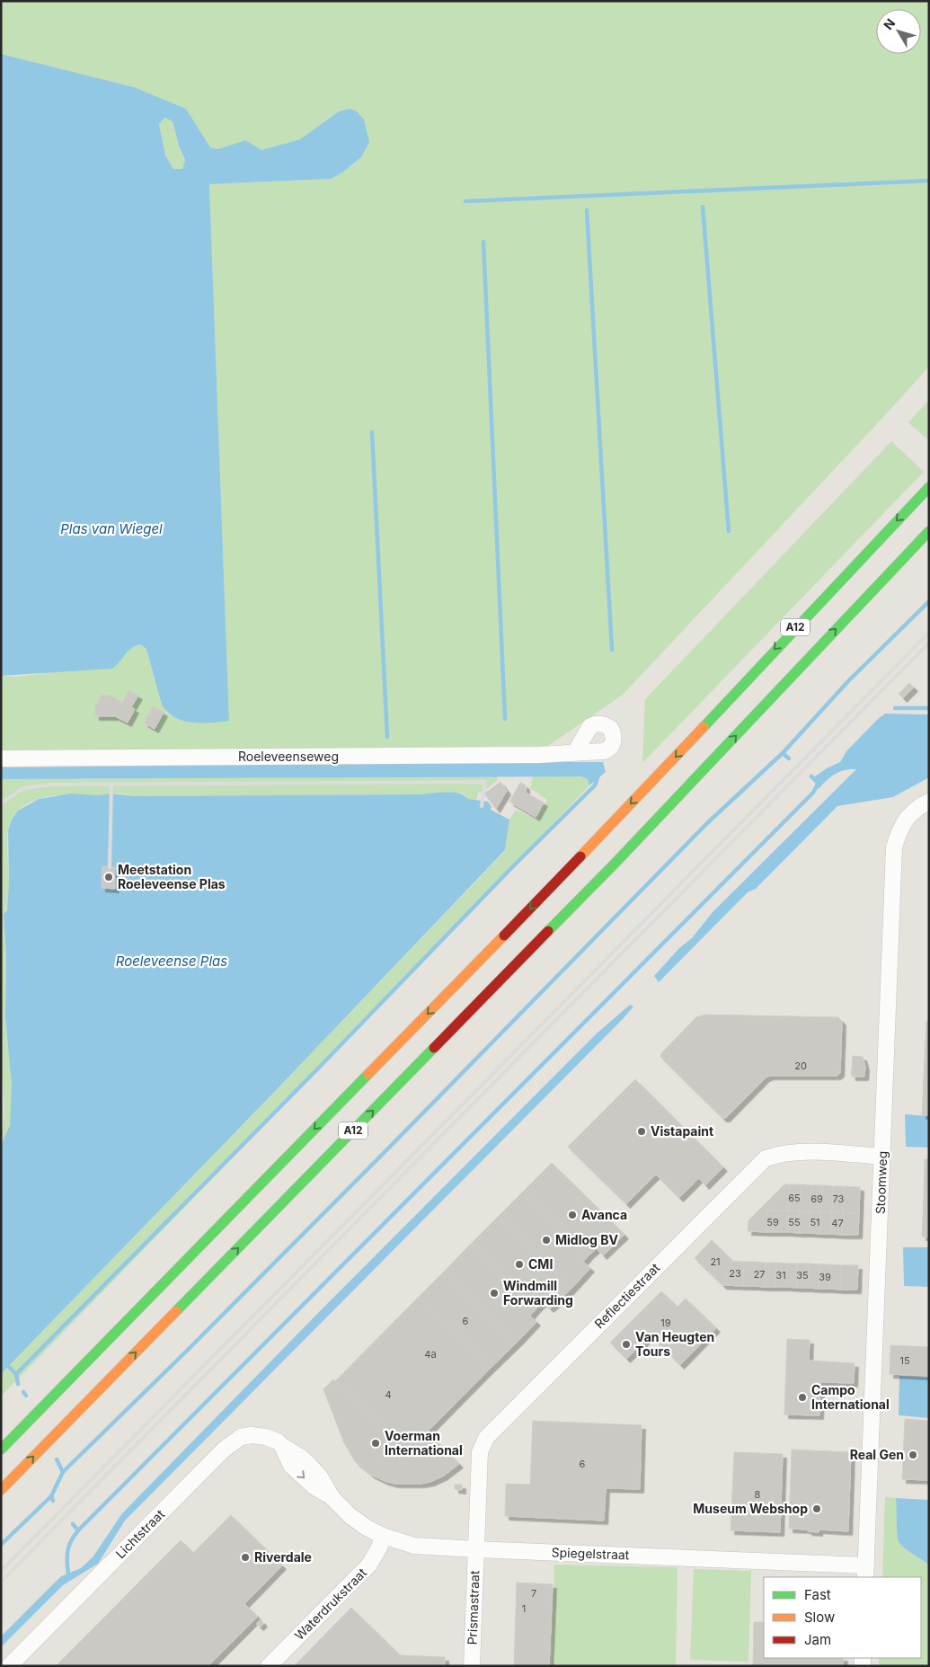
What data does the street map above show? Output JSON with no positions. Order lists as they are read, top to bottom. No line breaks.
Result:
{"streets":{"highway":["A12"],"street":["Roeleveenseweg","Stoomweg","Reflectiestraat","Lichtstraat","Spiegelstraat","Waterdrukstraat","Prismastraat"]},"crossings":[["Stoomweg","Reflectiestraat"],["Stoomweg","Spiegelstraat"],["Reflectiestraat","Spiegelstraat"],["Reflectiestraat","Prismastraat"],["Lichtstraat","Spiegelstraat"],["Spiegelstraat","Waterdrukstraat"],["Spiegelstraat","Prismastraat"]],"water":["Plas van Wiegel","Roeleveense Plas"],"places":["Meetstation Roeleveense Plas","Vistapaint","Avanca","Midlog BV","CMI","Windmill Forwarding","Van Heugten Tours","Campo International","Voerman International","Real Gen","Museum Webshop","Riverdale"],"house_numbers":["20","65","69","73","59","55","51","47","21","23","27","31","35","39","6","19","4a","15","4","6","8","7","1"],"legend":["Fast","Slow","Jam"],"north":"top left"}
